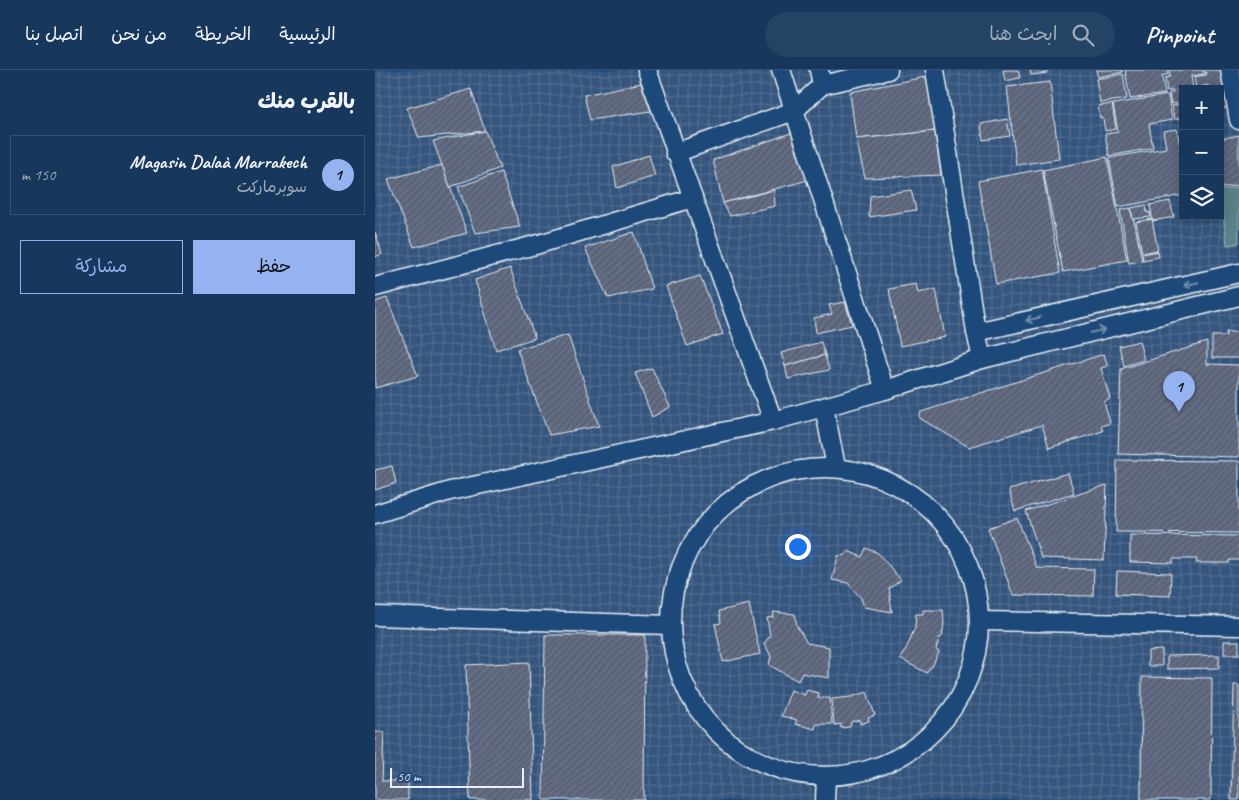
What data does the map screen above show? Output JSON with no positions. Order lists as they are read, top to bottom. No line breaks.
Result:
{"scale_bar":"50 m","page":{"header":"Pinpoint","search":"ابحث هنا","nav":["الرئيسية","الخريطة","من نحن","اتصل بنا"],"heading":"بالقرب منك","map_buttons":["+","−"],"list":[{"mark":"1","name":"Magasin Dalaà Marrakech","note":"سوبرماركت","value":"150 m"}],"buttons":["حفظ","مشاركة"],"pins":"1","scale":"50 m"}}
